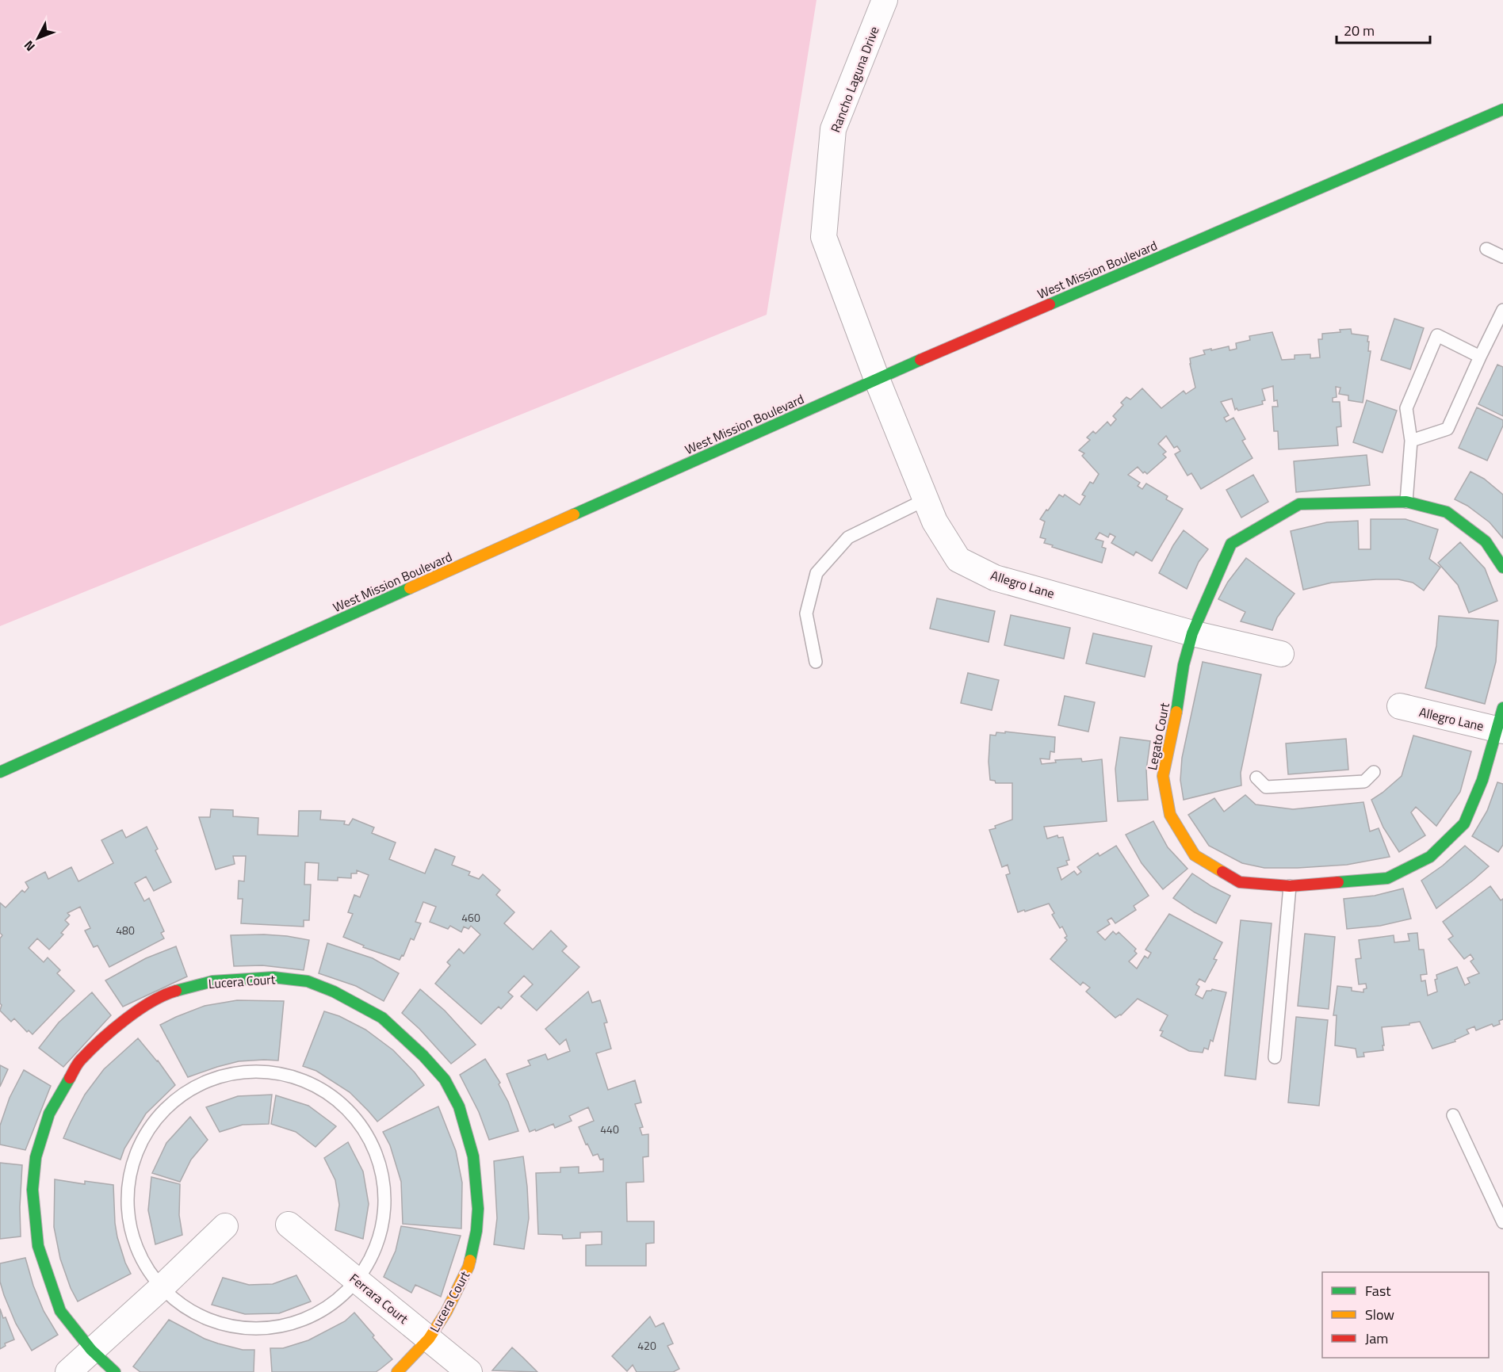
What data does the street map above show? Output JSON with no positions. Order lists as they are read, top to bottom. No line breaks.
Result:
{"streets":{"street":["Rancho Laguna Drive","West Mission Boulevard","Allegro Lane","Legato Court","Lucera Court","Ferrara Court"]},"crossings":[["Rancho Laguna Drive","West Mission Boulevard"],["Rancho Laguna Drive","Allegro Lane"],["West Mission Boulevard","Allegro Lane"],["Allegro Lane","Legato Court"],["Lucera Court","Ferrara Court"]],"house_numbers":["460","480","440","420"],"legend":["Fast","Slow","Jam"],"scale_bar":"20 m","north":"bottom left"}
